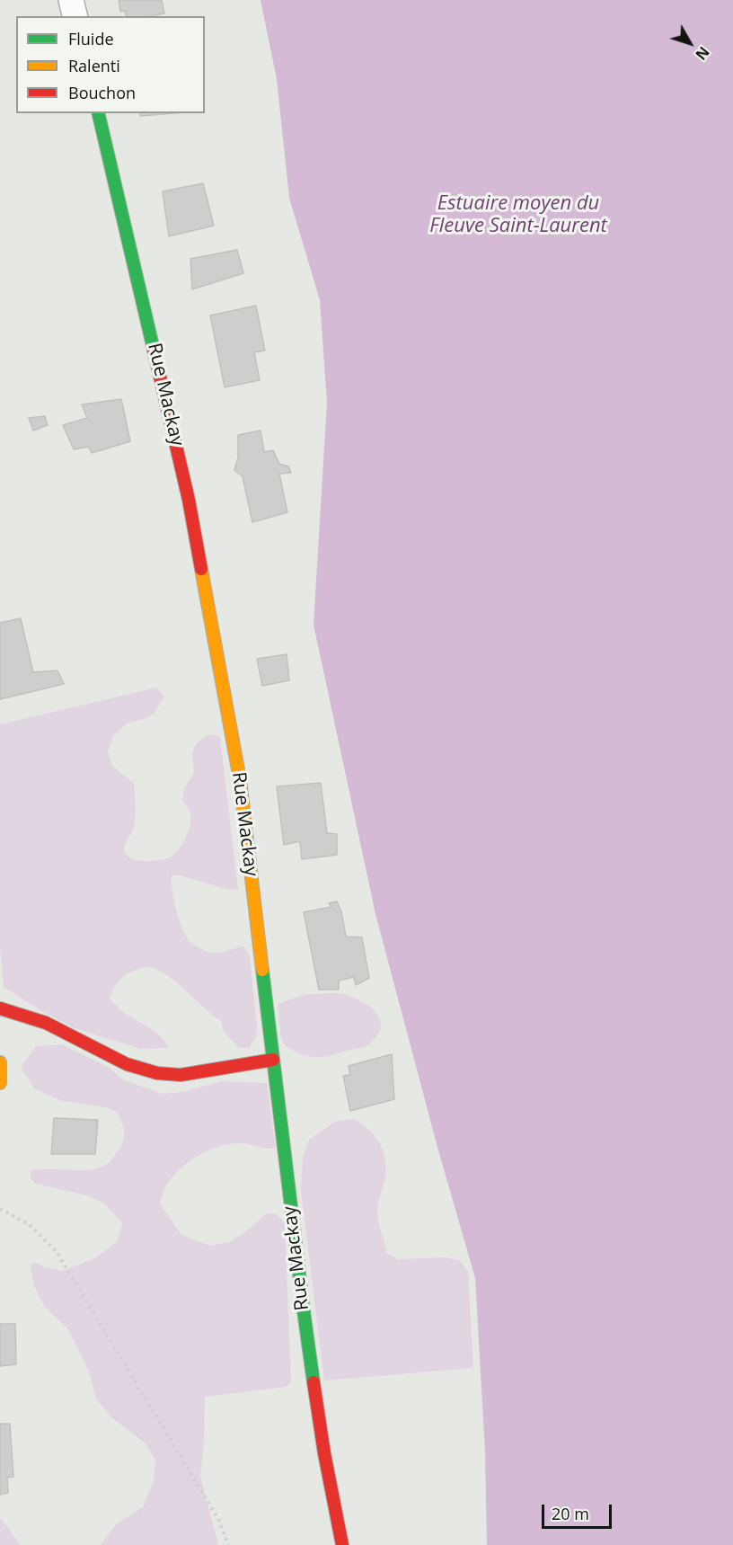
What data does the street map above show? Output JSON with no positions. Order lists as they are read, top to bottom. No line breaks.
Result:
{"streets":{"street":["Rue Mackay"]},"water":["Estuaire moyen du Fleuve Saint-Laurent"],"legend":["Fluide","Ralenti","Bouchon"],"scale_bar":"20 m","north":"bottom right"}
